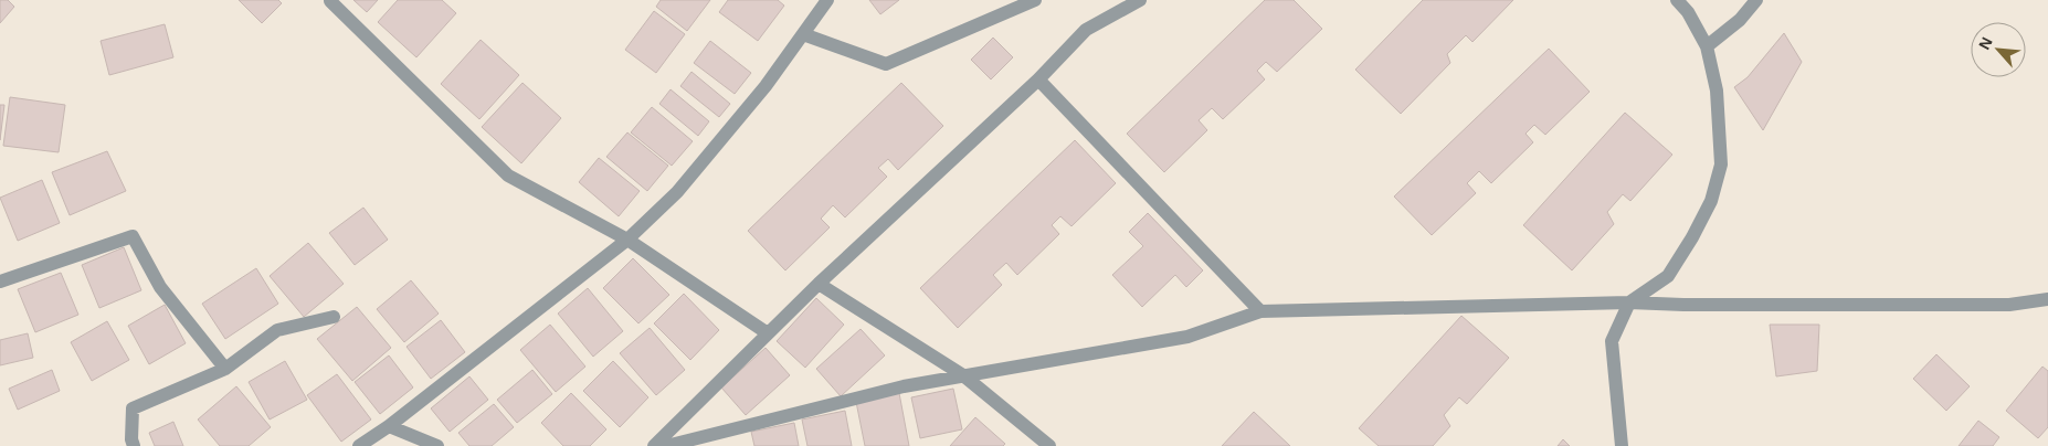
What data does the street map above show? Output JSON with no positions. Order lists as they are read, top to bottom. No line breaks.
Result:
{"north":"top left"}
